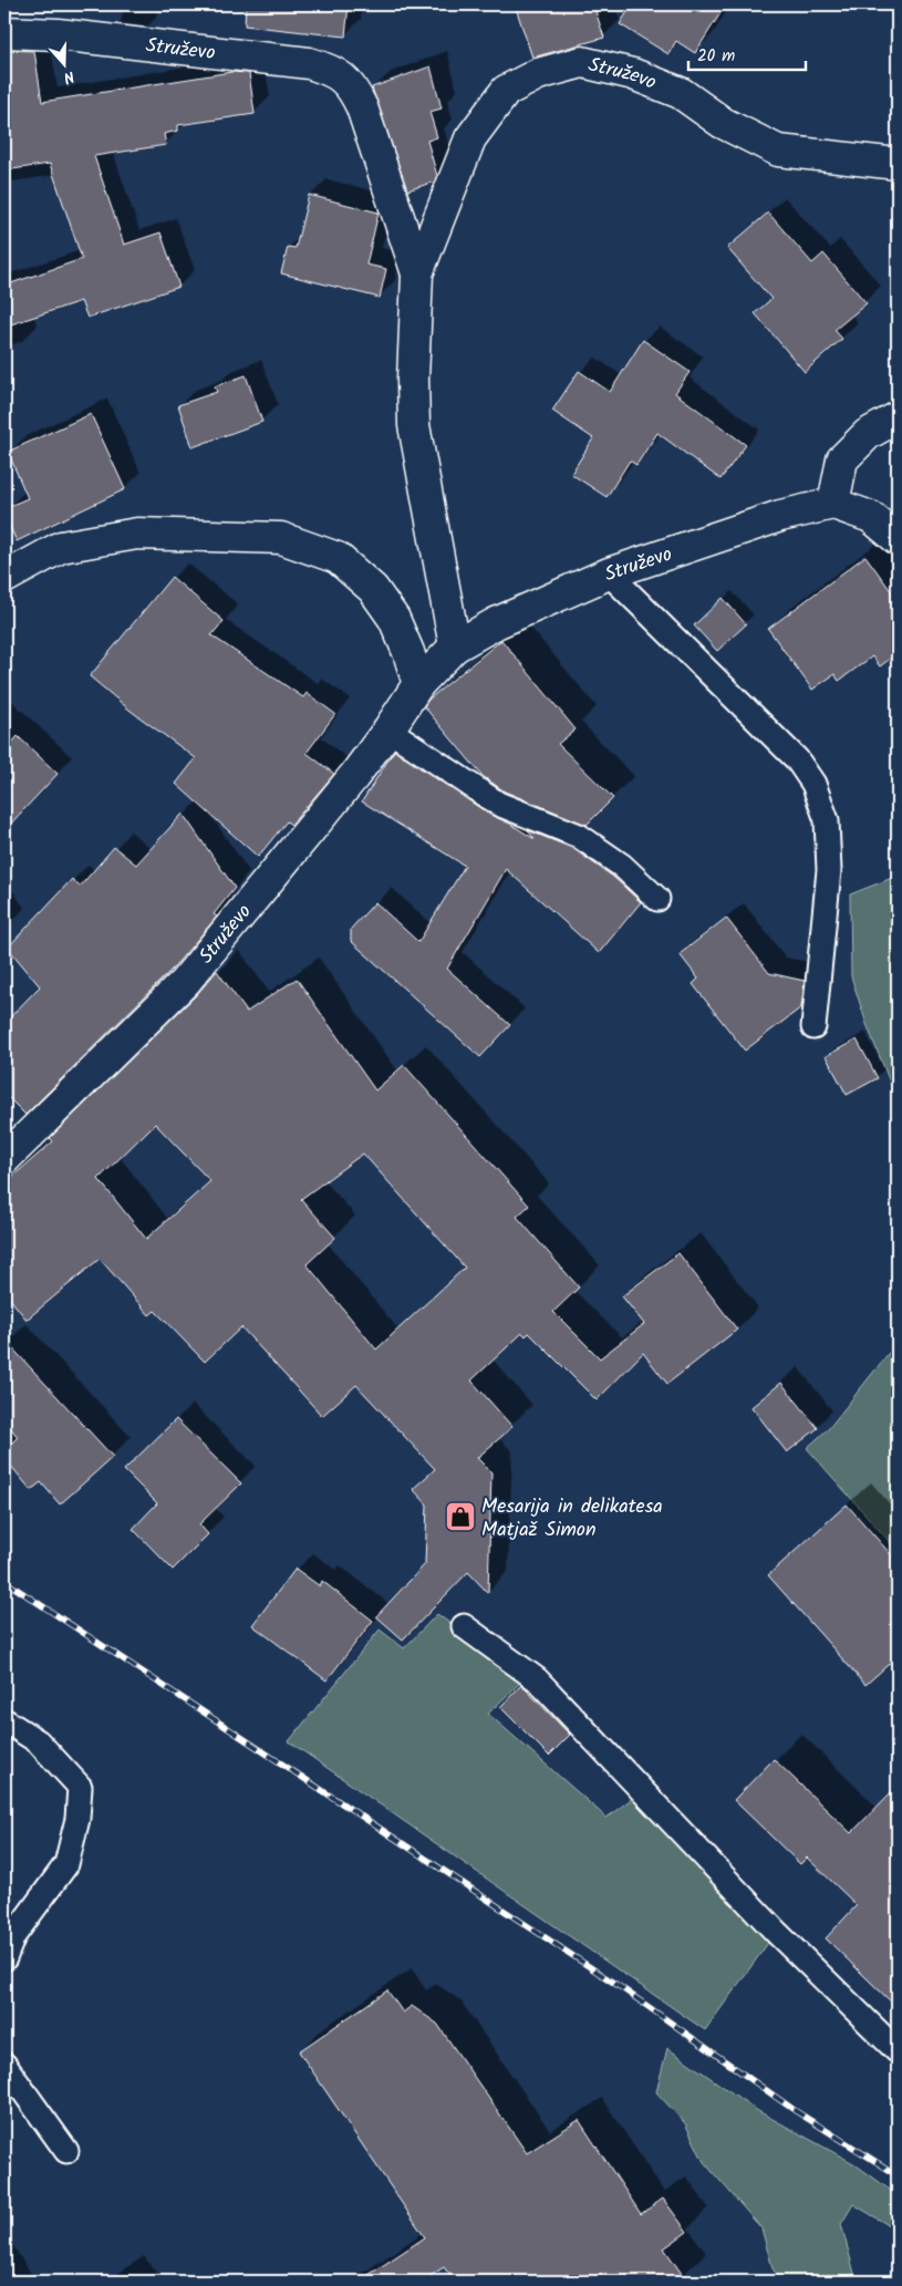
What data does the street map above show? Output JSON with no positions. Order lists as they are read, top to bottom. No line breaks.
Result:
{"streets":{"street":["Struževo"]},"places":{"shop":["Mesarija in delikatesa Matjaž Simon"]},"scale_bar":"20 m","north":"bottom"}
